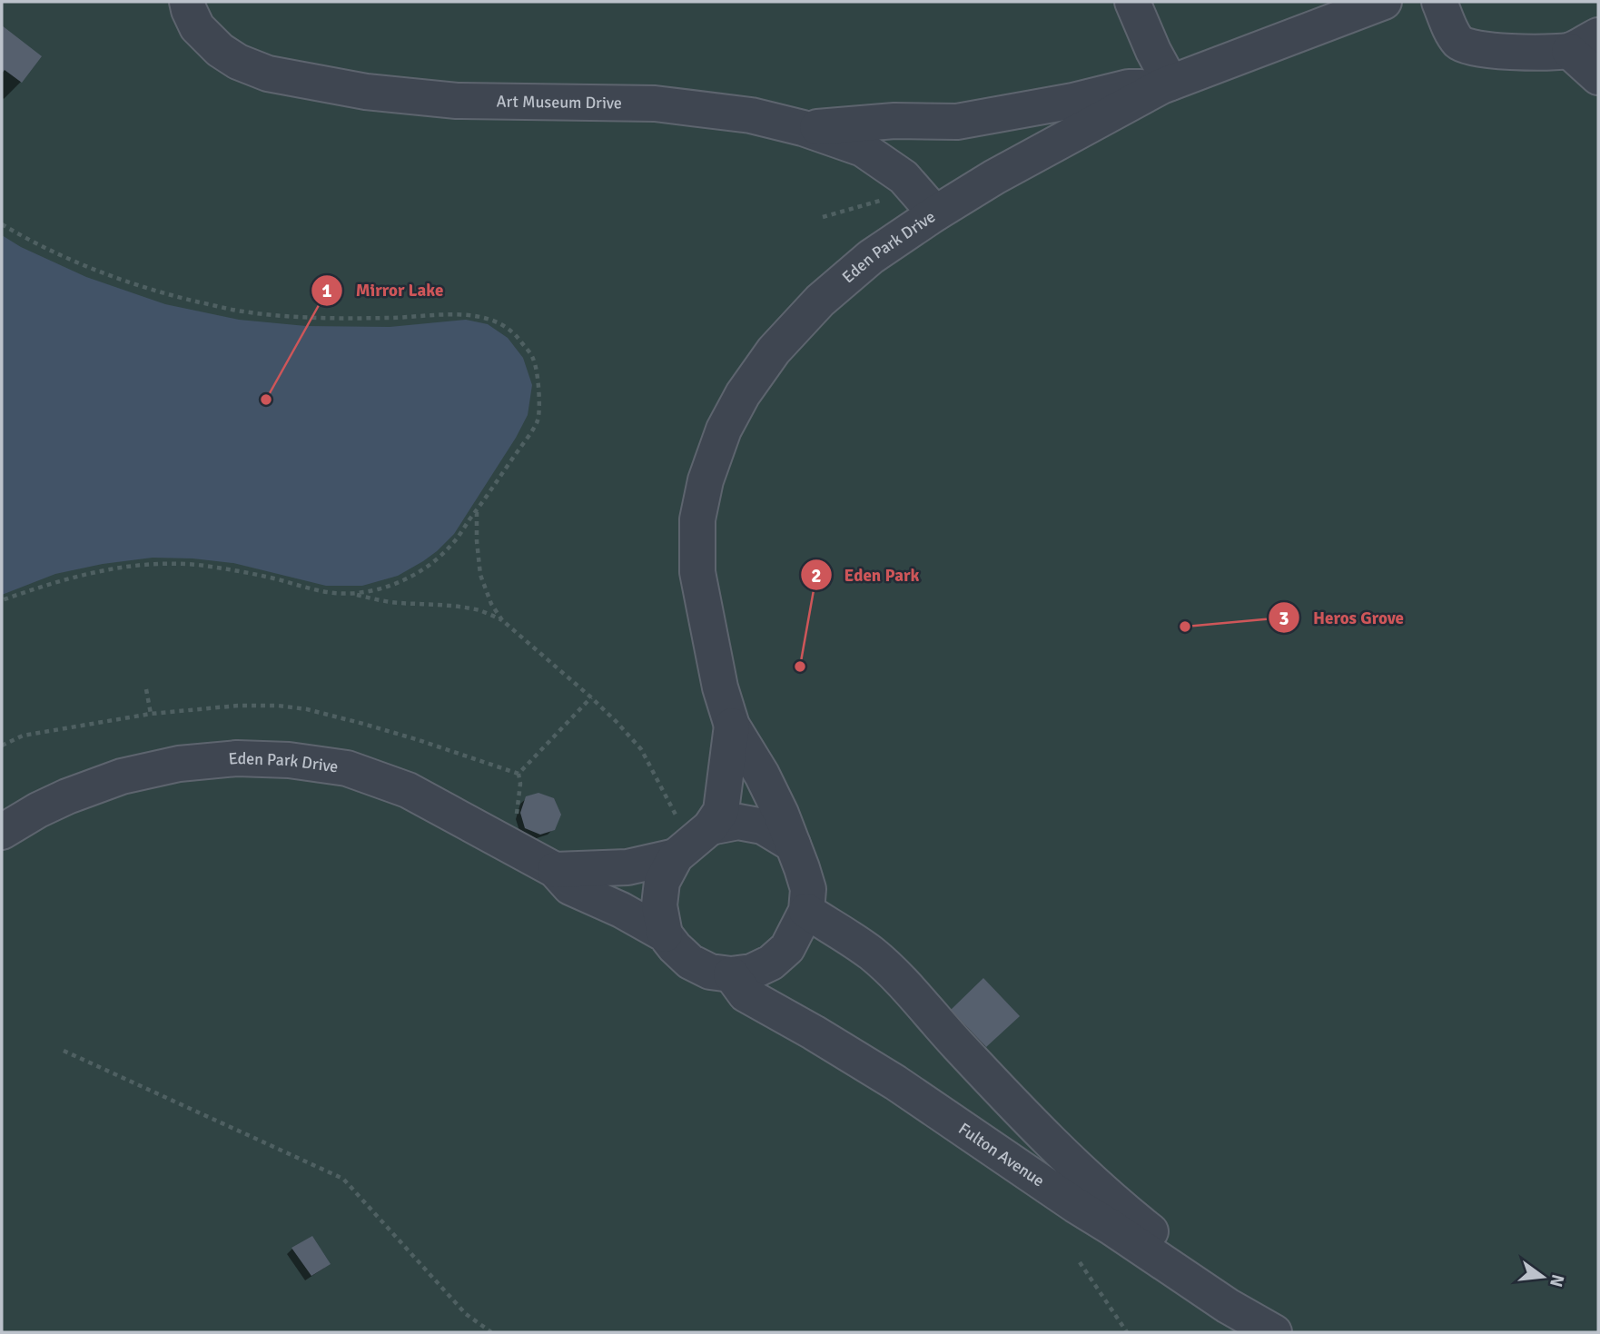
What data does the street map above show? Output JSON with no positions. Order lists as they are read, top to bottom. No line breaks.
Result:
{"streets":{"street":["Art Museum Drive","Eden Park Drive","Fulton Avenue"]},"crossings":[["Art Museum Drive","Eden Park Drive"],["Eden Park Drive","Fulton Avenue"]],"places":["Mirror Lake","Heros Grove","Eden Park"],"north":"right"}
